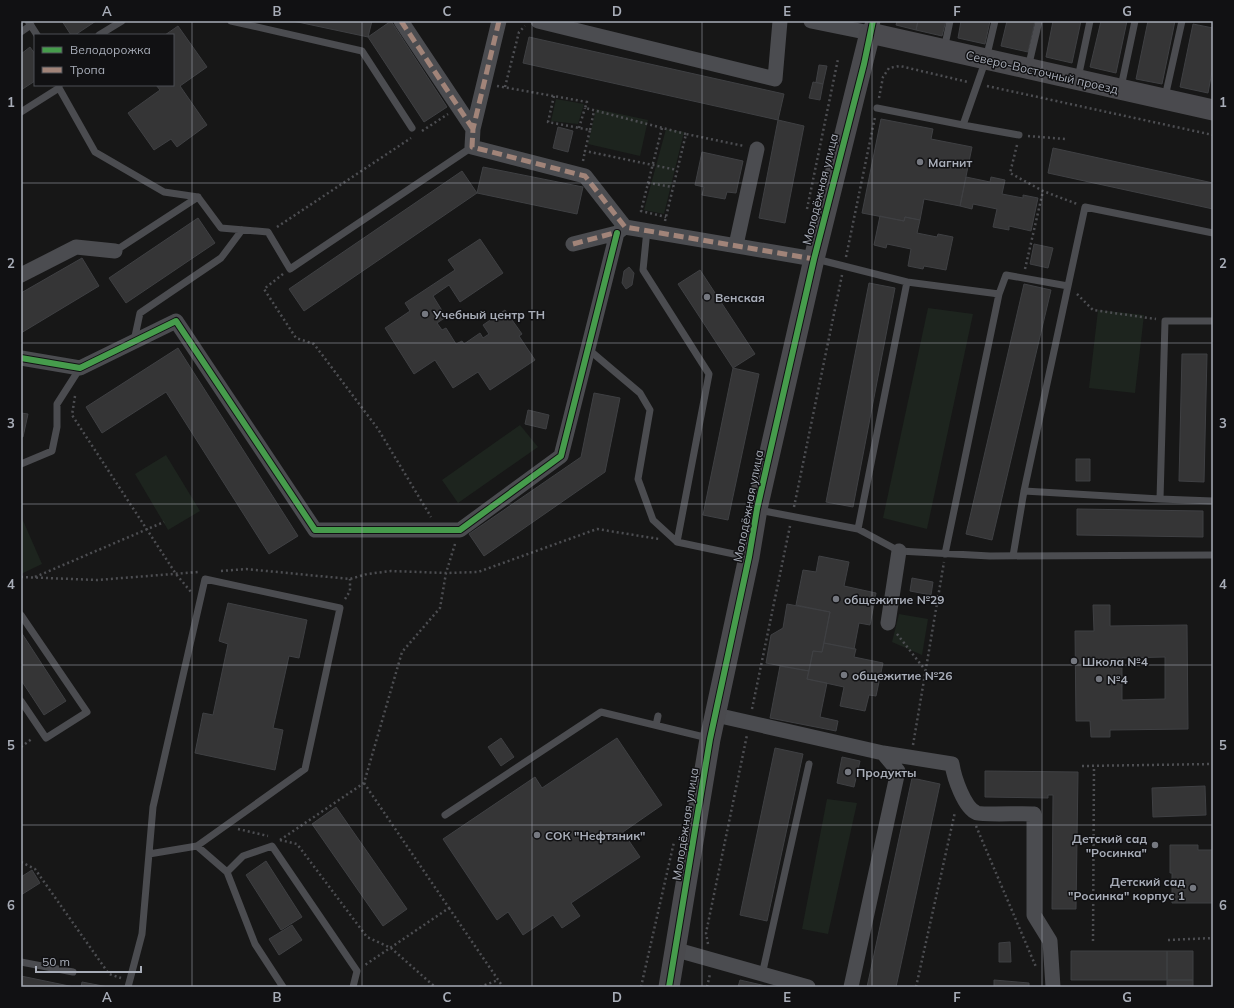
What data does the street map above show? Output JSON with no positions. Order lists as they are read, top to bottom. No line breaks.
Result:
{"streets":{"street":["Северо-Восточный проезд","Молодёжная улица"]},"crossings":[["Северо-Восточный проезд","Молодёжная улица"]],"places":["Магнит","Венская","Учебный центр ТН","общежитие №29","Школа №4","общежитие №26","№4","Продукты","СОК \"Нефтяник\"","Детский сад \"Росинка\"","Детский сад \"Росинка\" корпус 1"],"legend":["Велодорожка","Тропа"],"scale_bar":"50 m","grid":{"columns":["A","B","C","D","E","F","G"],"rows":["1","2","3","4","5","6"]}}
